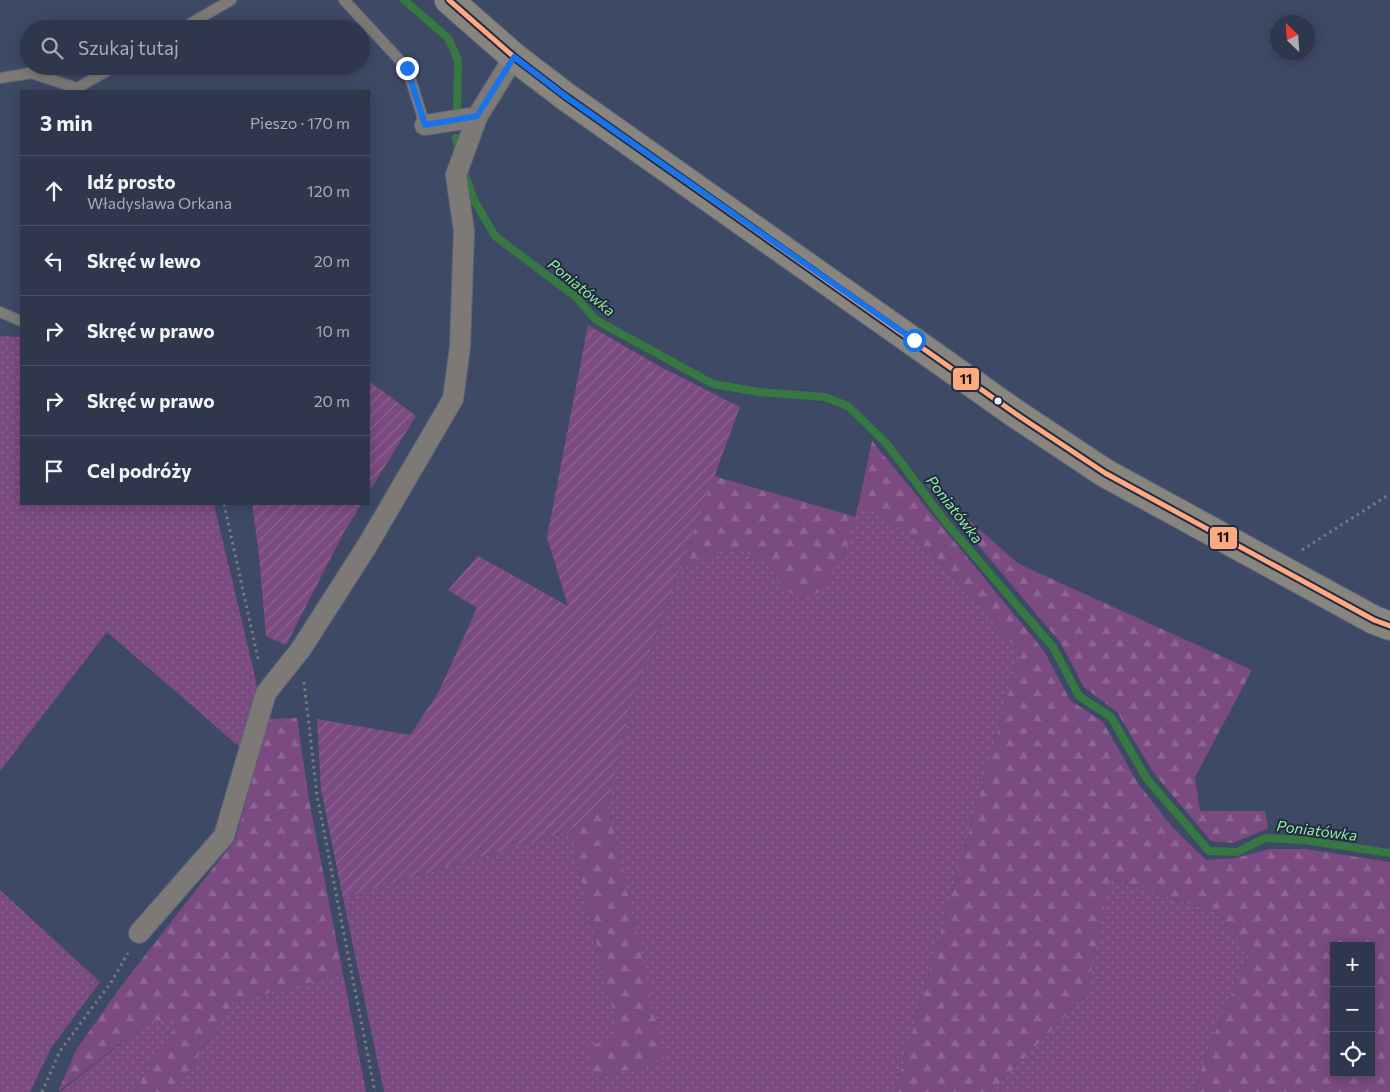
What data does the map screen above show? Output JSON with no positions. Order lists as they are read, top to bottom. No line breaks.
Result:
{"water":["Poniatówka"],"lines":["transit line 11"],"north":"top left","page":{"search":"Szukaj tutaj","heading":["3 min","Pieszo · 170 m"],"list":[["Idź prosto","Władysława Orkana","120 m"],["Skręć w lewo","20 m"],["Skręć w prawo","10 m"],["Skręć w prawo","20 m"],"Cel podróży"],"map_buttons":["+","−"]}}
